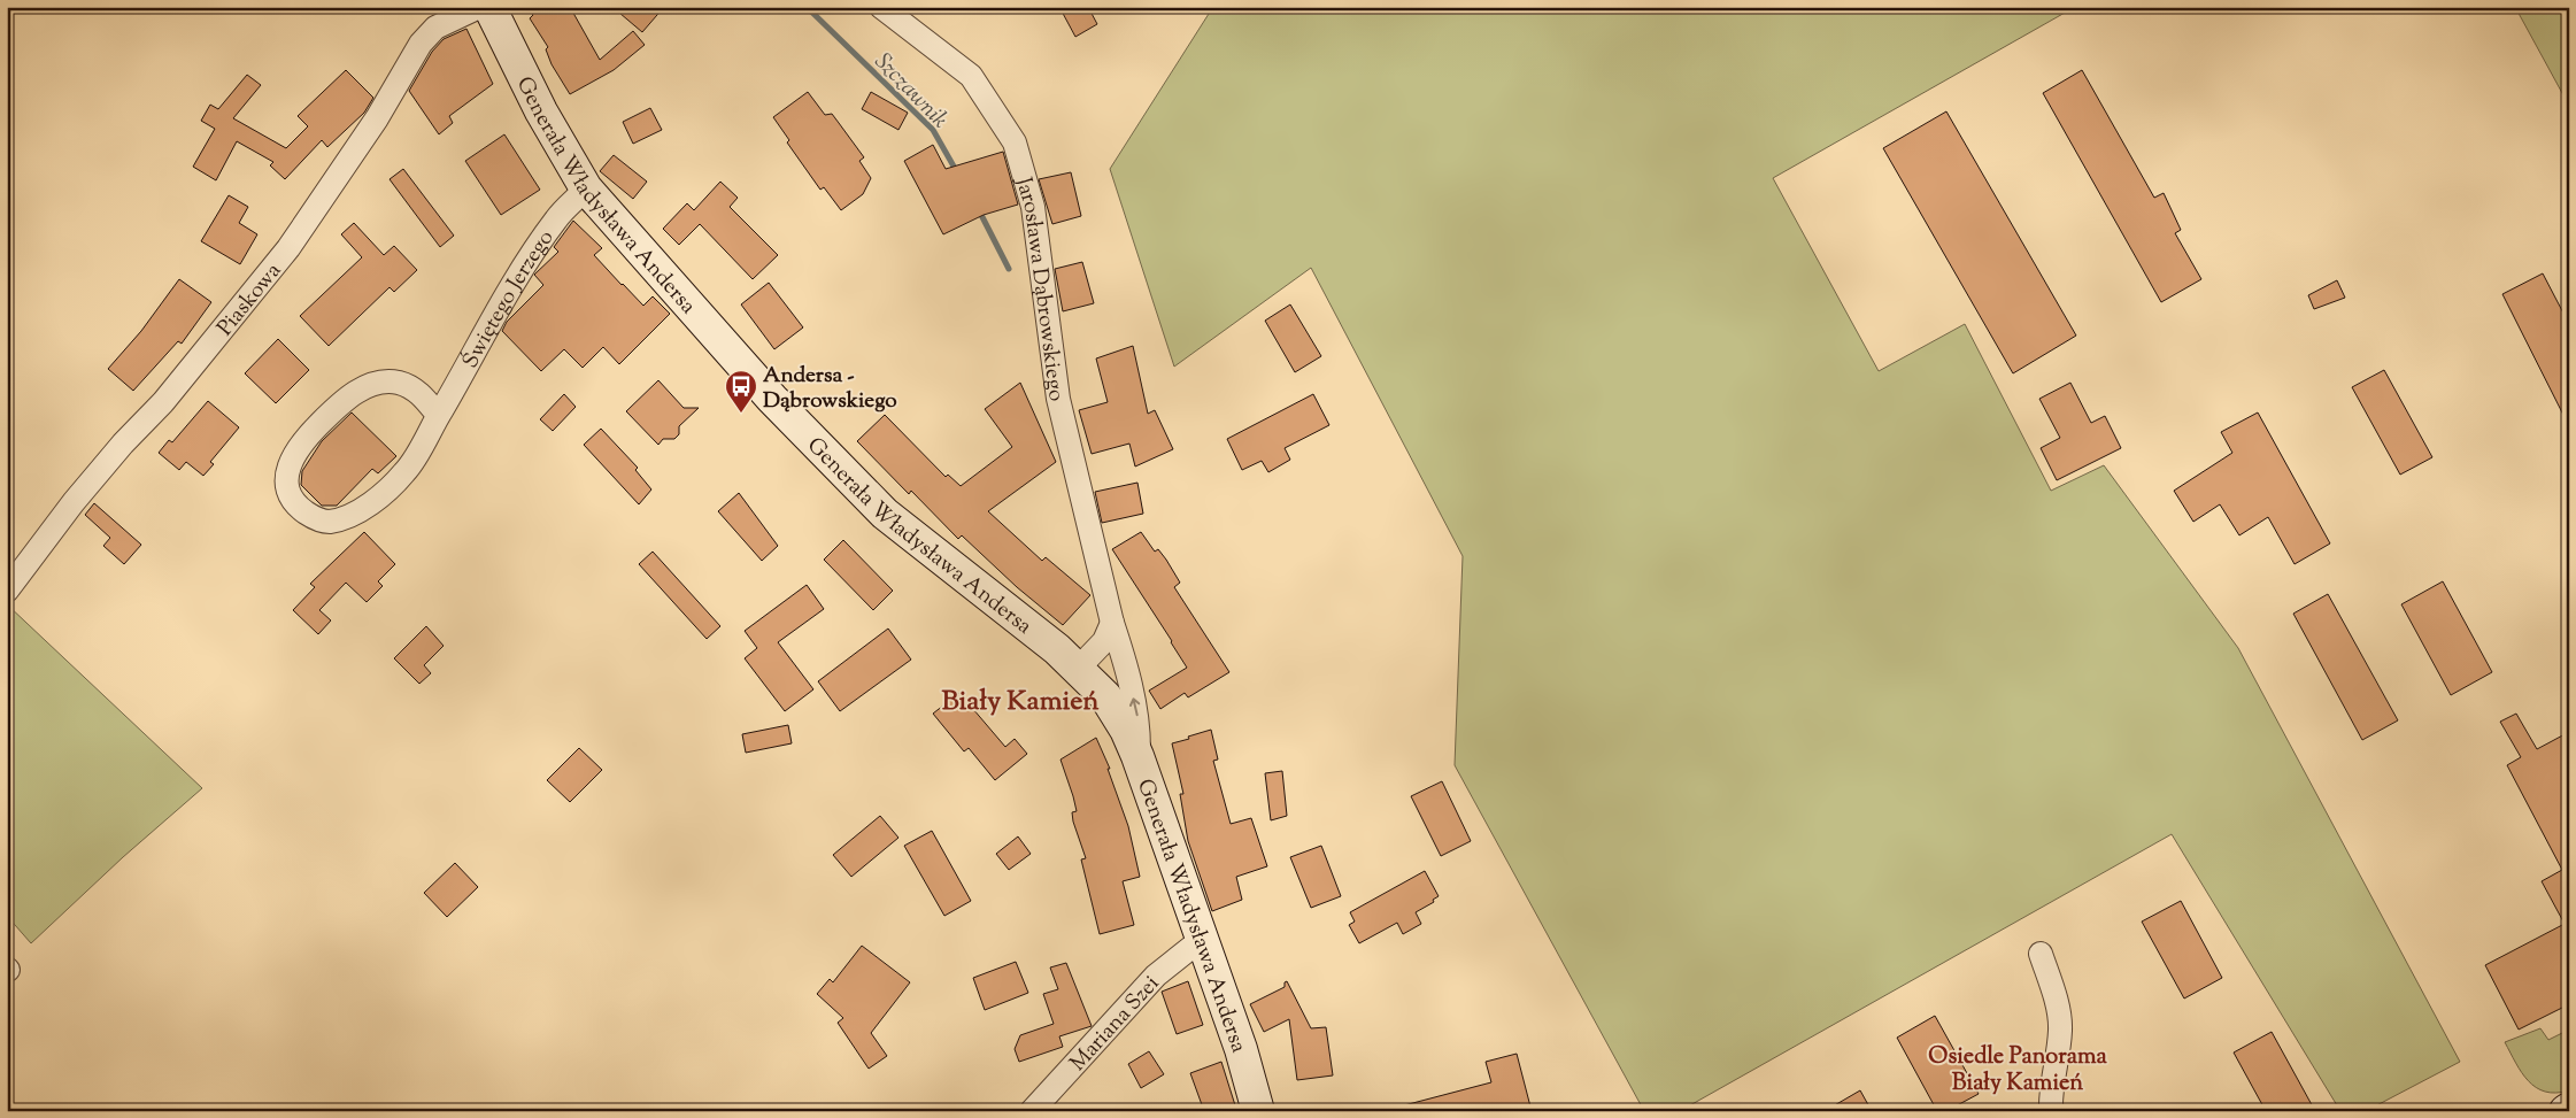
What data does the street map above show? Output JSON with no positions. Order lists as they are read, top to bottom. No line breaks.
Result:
{"streets":{"street":["Generała Władysława Andersa","Jarosława Dąbrowskiego","Piaskowa","Świętego Jerzego","Mariana Szei"]},"crossings":[["Generała Władysława Andersa","Jarosława Dąbrowskiego"],["Generała Władysława Andersa","Świętego Jerzego"],["Generała Władysława Andersa","Mariana Szei"]],"districts":["Biały Kamień","Osiedle Panorama Biały Kamień"],"water":["Szczawnik"],"places":{"bus stop":["Andersa - Dąbrowskiego"]}}
